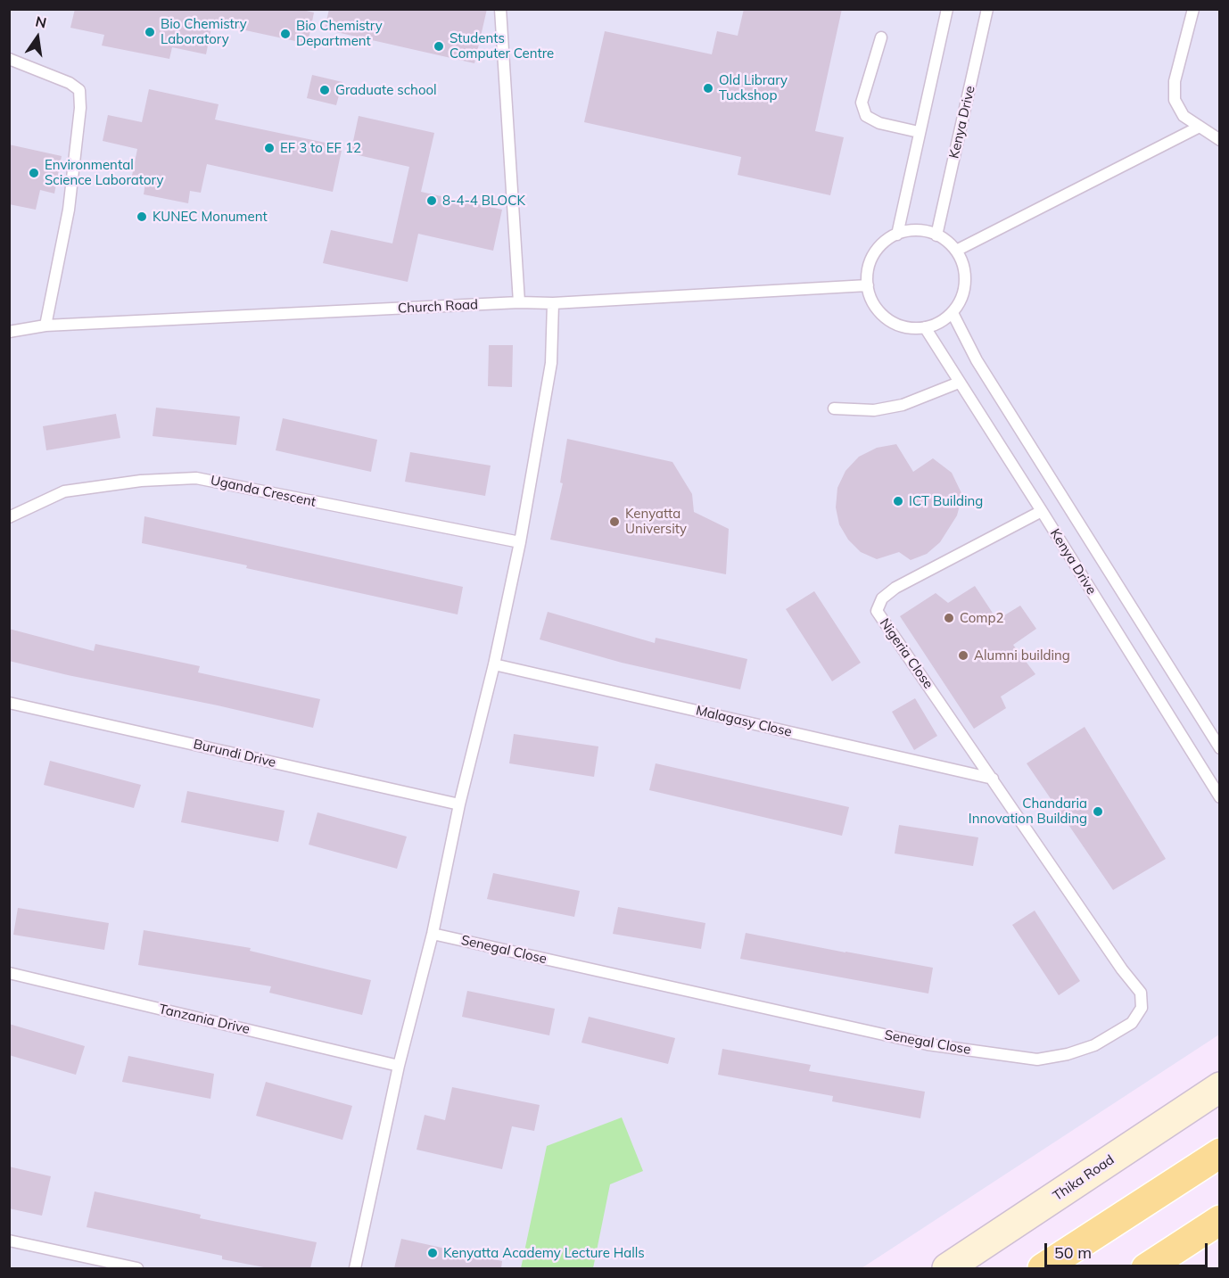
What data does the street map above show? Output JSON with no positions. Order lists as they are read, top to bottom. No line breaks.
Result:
{"streets":{"main road":["Thika Road"],"lane":["Kenya Drive","Church Road","Uganda Crescent","Nigeria Close","Malagasy Close","Burundi Drive","Senegal Close","Tanzania Drive"]},"crossings":[["Kenya Drive","Church Road"],["Kenya Drive","Nigeria Close"],["Nigeria Close","Malagasy Close"],["Nigeria Close","Senegal Close"],["Malagasy Close","Senegal Close"]],"places":["Bio Chemistry Laboratory","Bio Chemistry Department","Students Computer Centre","Old Library Tuckshop","Graduate school","EF 3 to EF 12","Environmental Science Laboratory","8-4-4 BLOCK","KUNEC Monument","ICT Building","Kenyatta University","Comp2","Alumni building","Chandaria Innovation Building","Kenyatta Academy Lecture Halls"],"scale_bar":"50 m","north":"top"}
